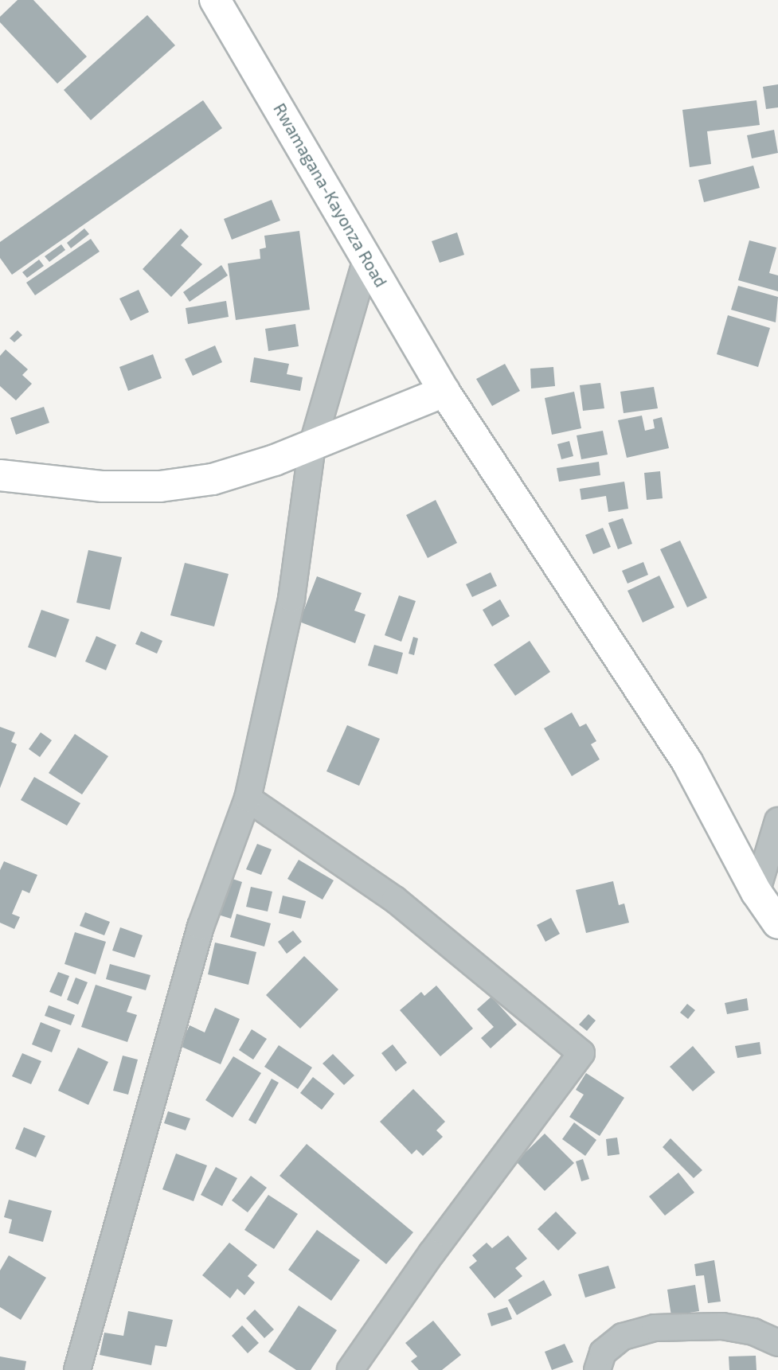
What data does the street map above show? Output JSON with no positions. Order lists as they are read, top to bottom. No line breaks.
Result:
{"streets":{"highway":["Rwamagana-Kayonza Road"]}}
